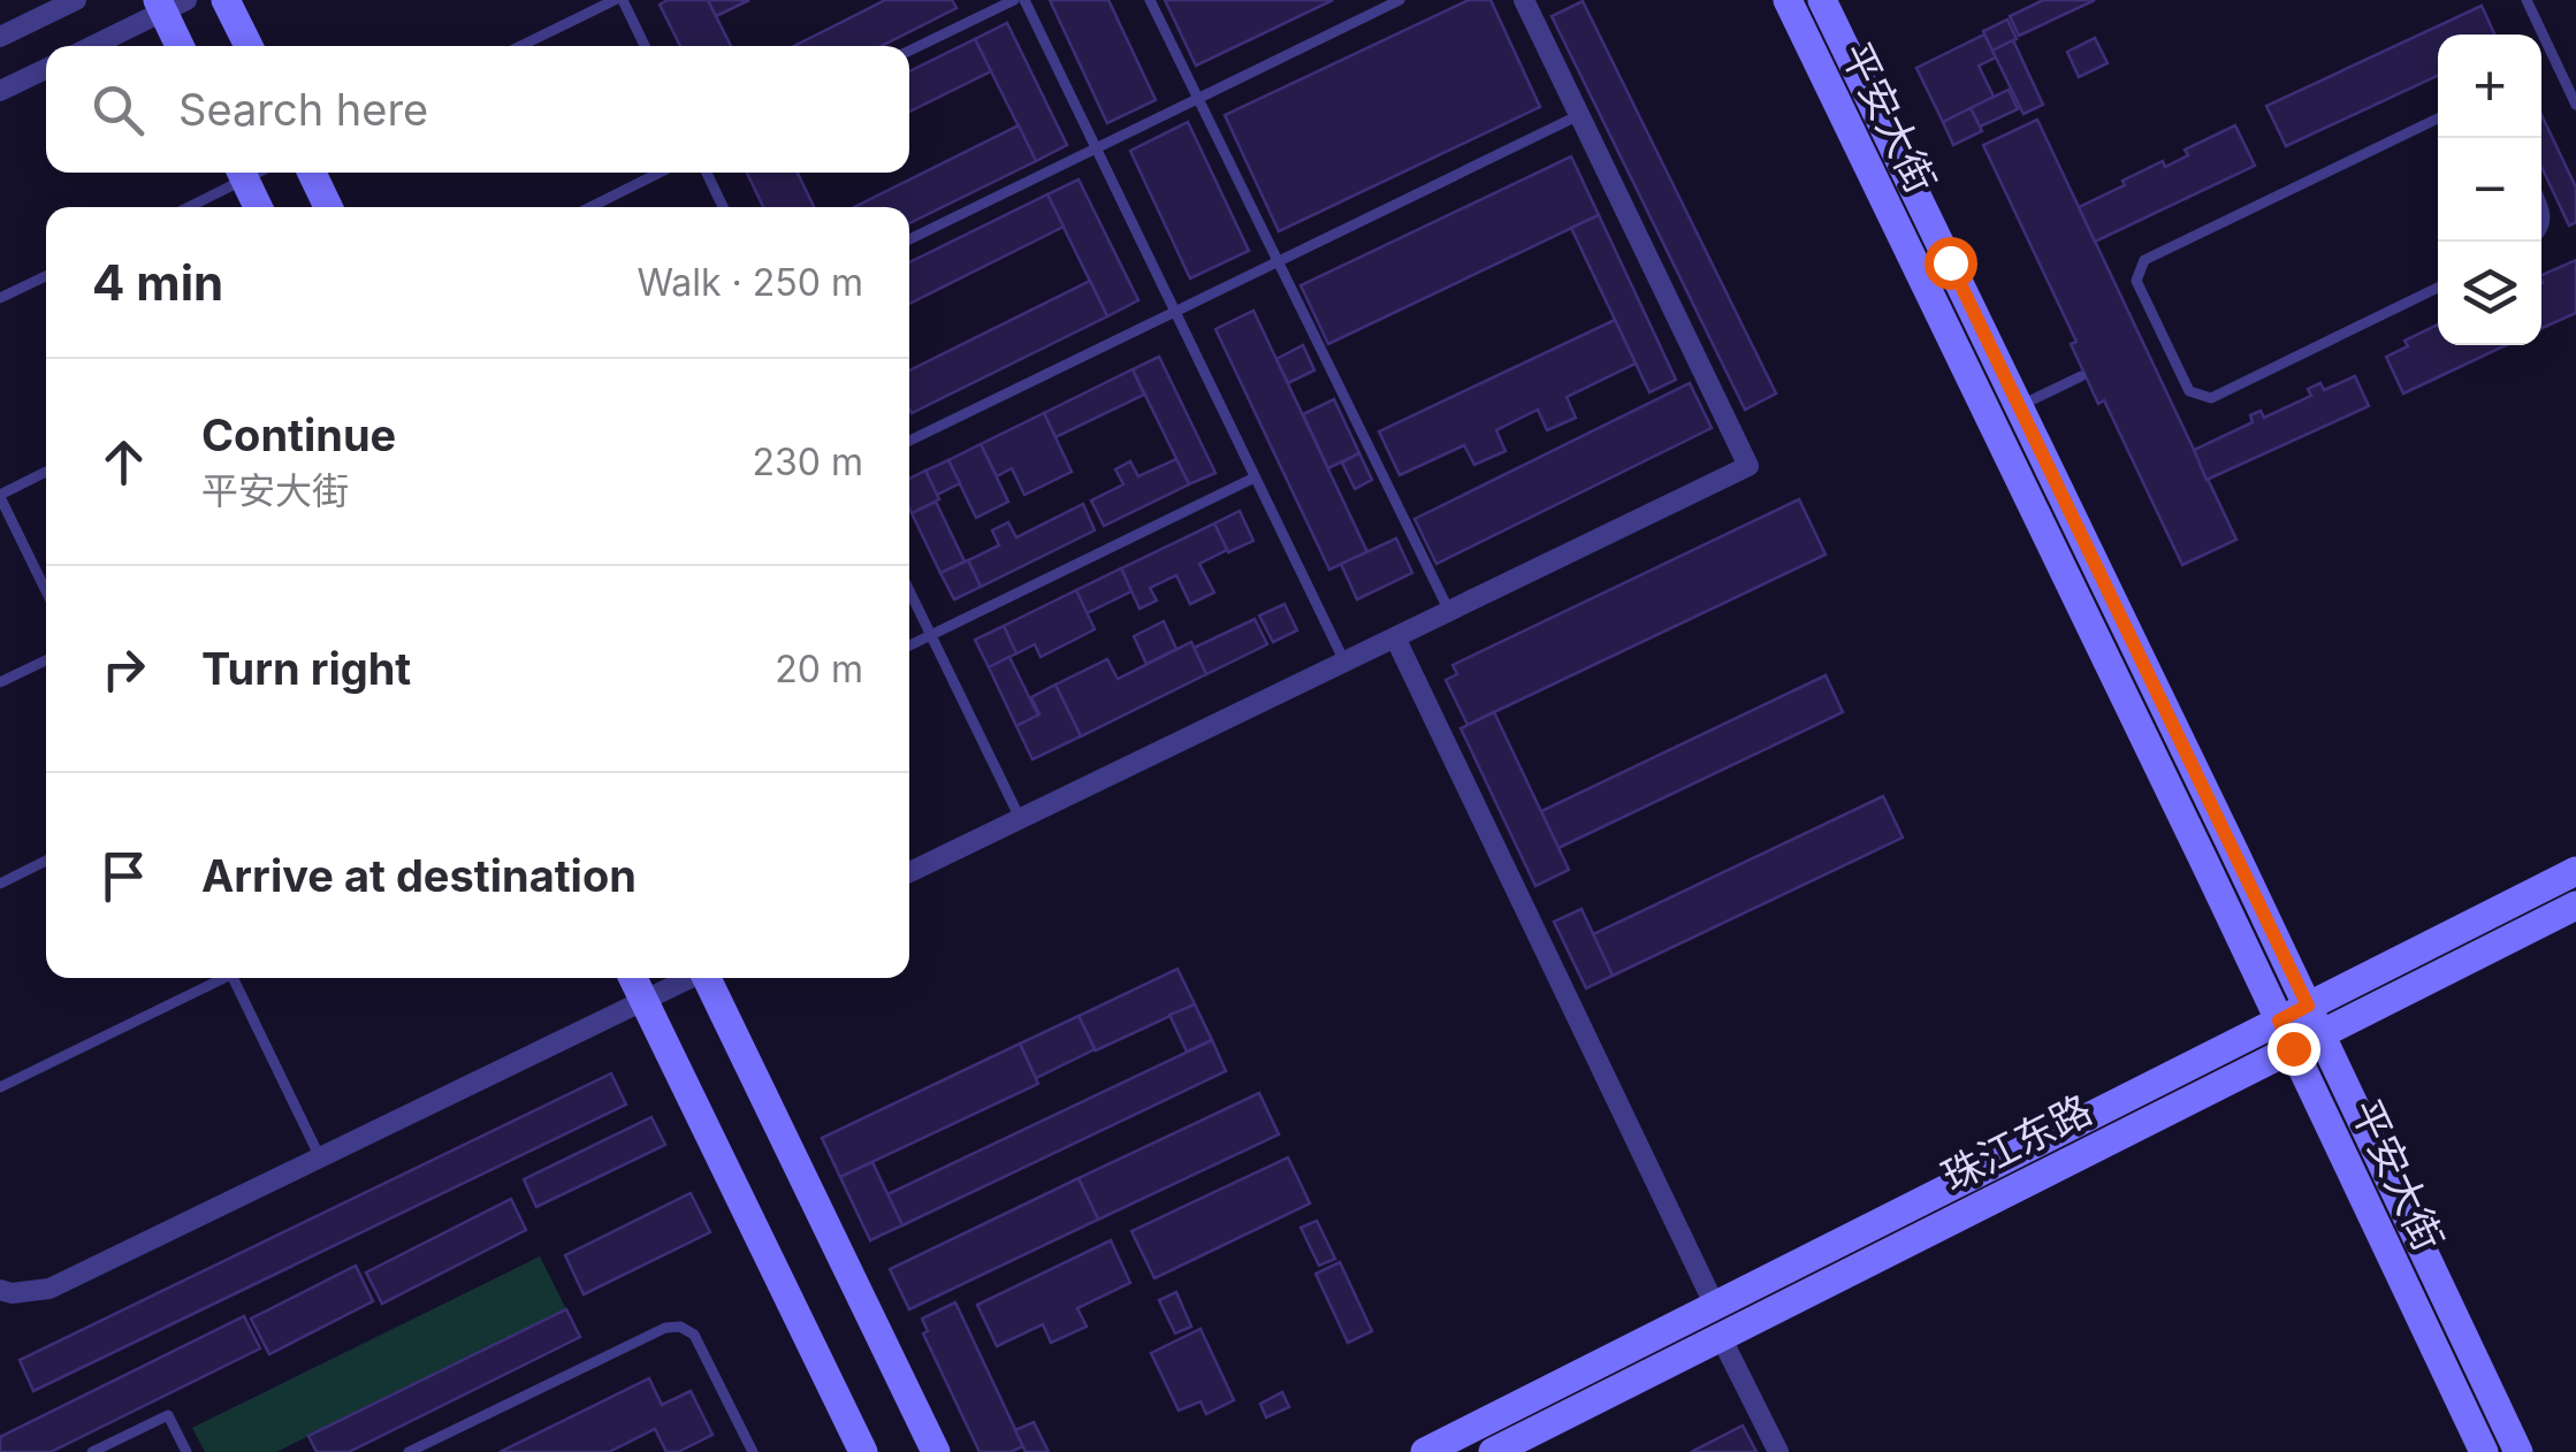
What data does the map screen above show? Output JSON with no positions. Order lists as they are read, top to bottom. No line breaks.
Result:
{"streets":{"main road":["平安大街","珠江东路"]},"crossings":[["平安大街","珠江东路"]],"page":{"map_buttons":["+","−"],"search":"Search here","heading":["4 min","Walk · 250 m"],"list":[["Continue","平安大街","230 m"],["Turn right","20 m"],"Arrive at destination"]}}
